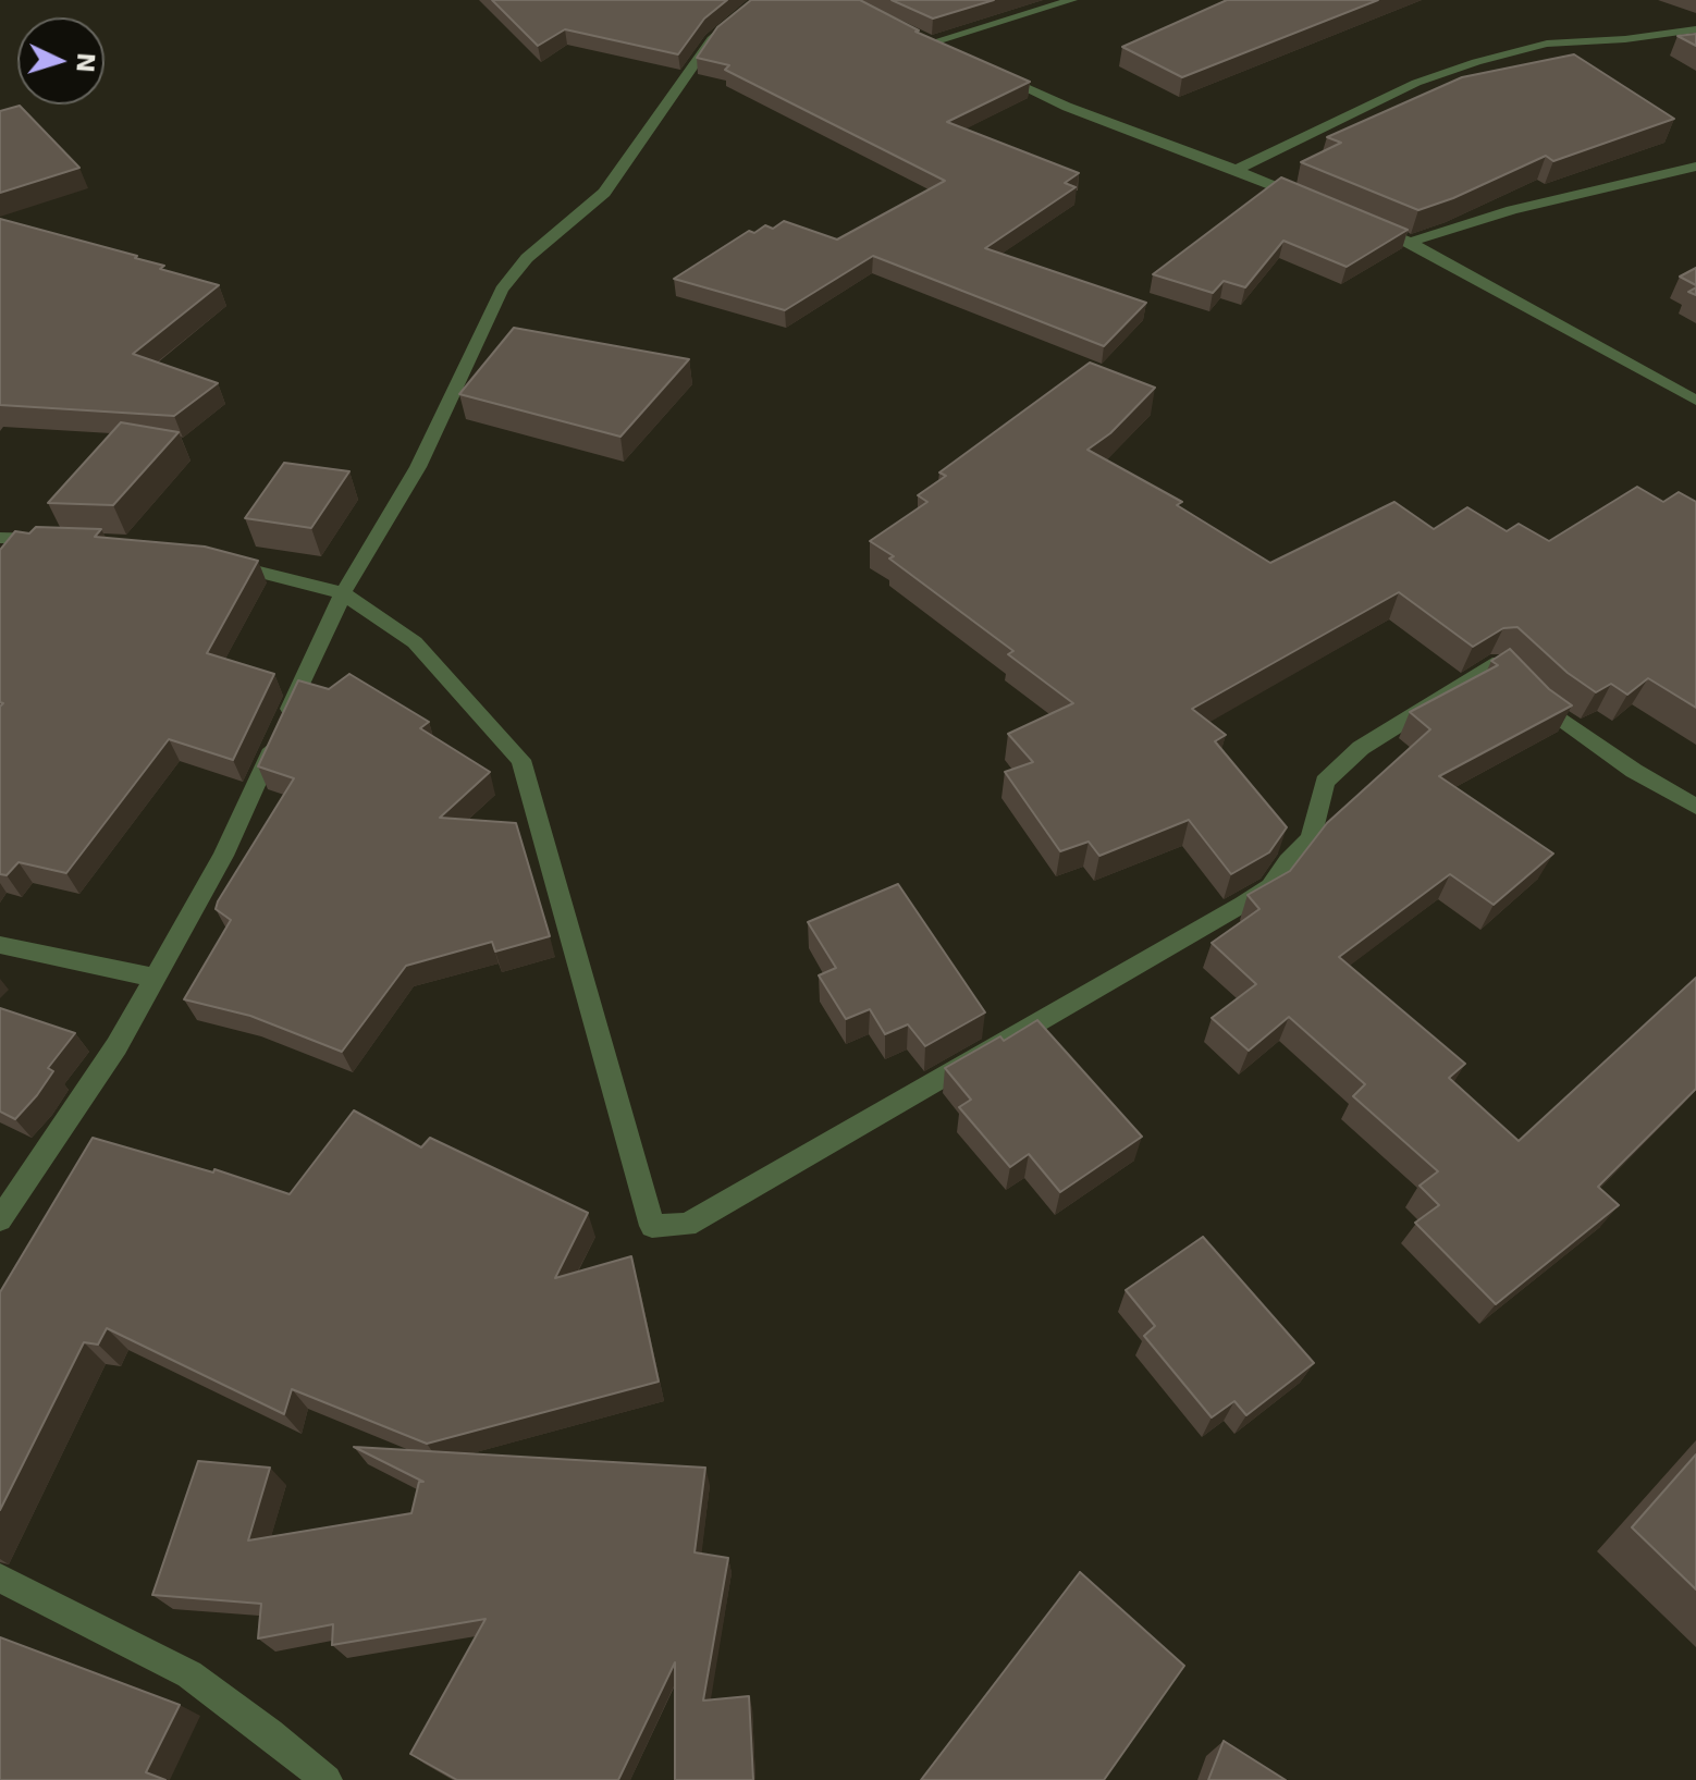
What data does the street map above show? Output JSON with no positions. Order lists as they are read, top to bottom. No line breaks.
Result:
{"north":"right"}
